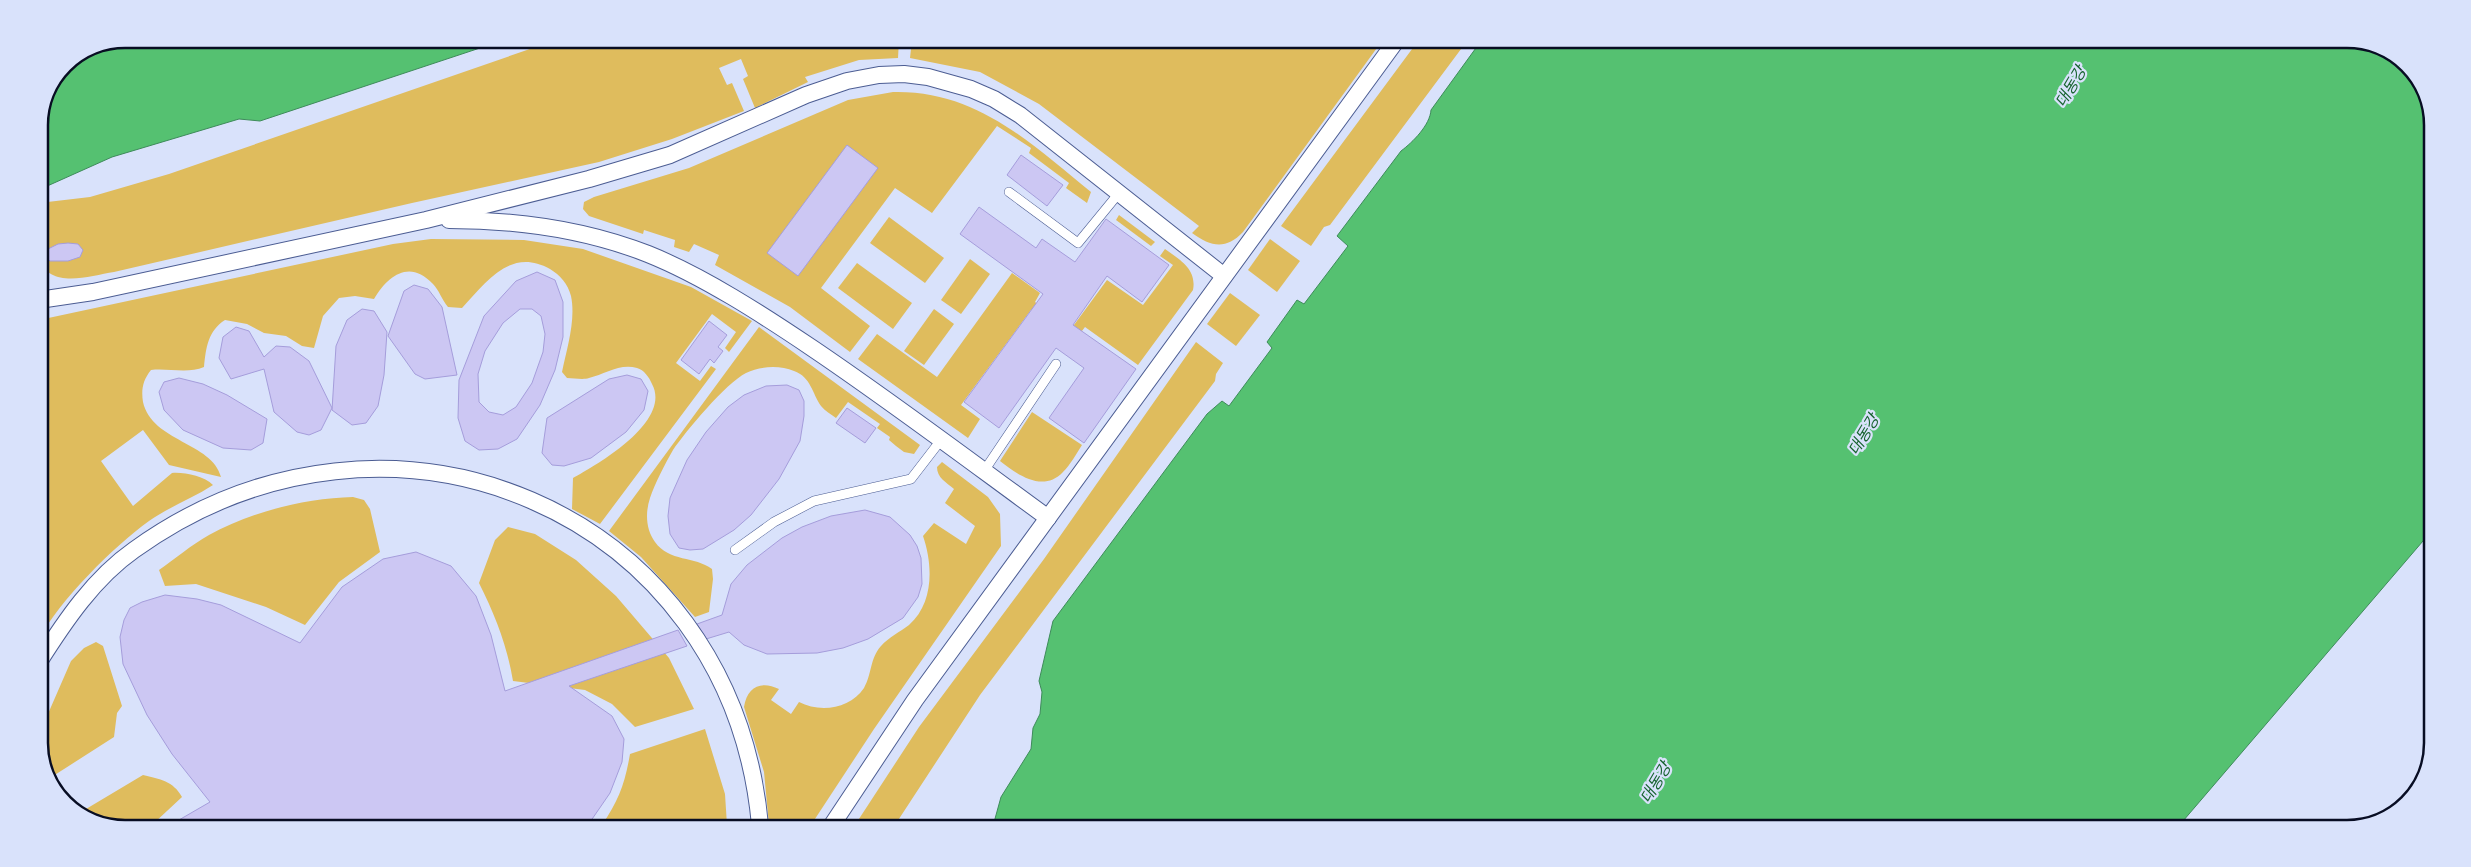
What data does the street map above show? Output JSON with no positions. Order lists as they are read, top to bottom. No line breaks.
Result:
{"water":["대동강"]}
